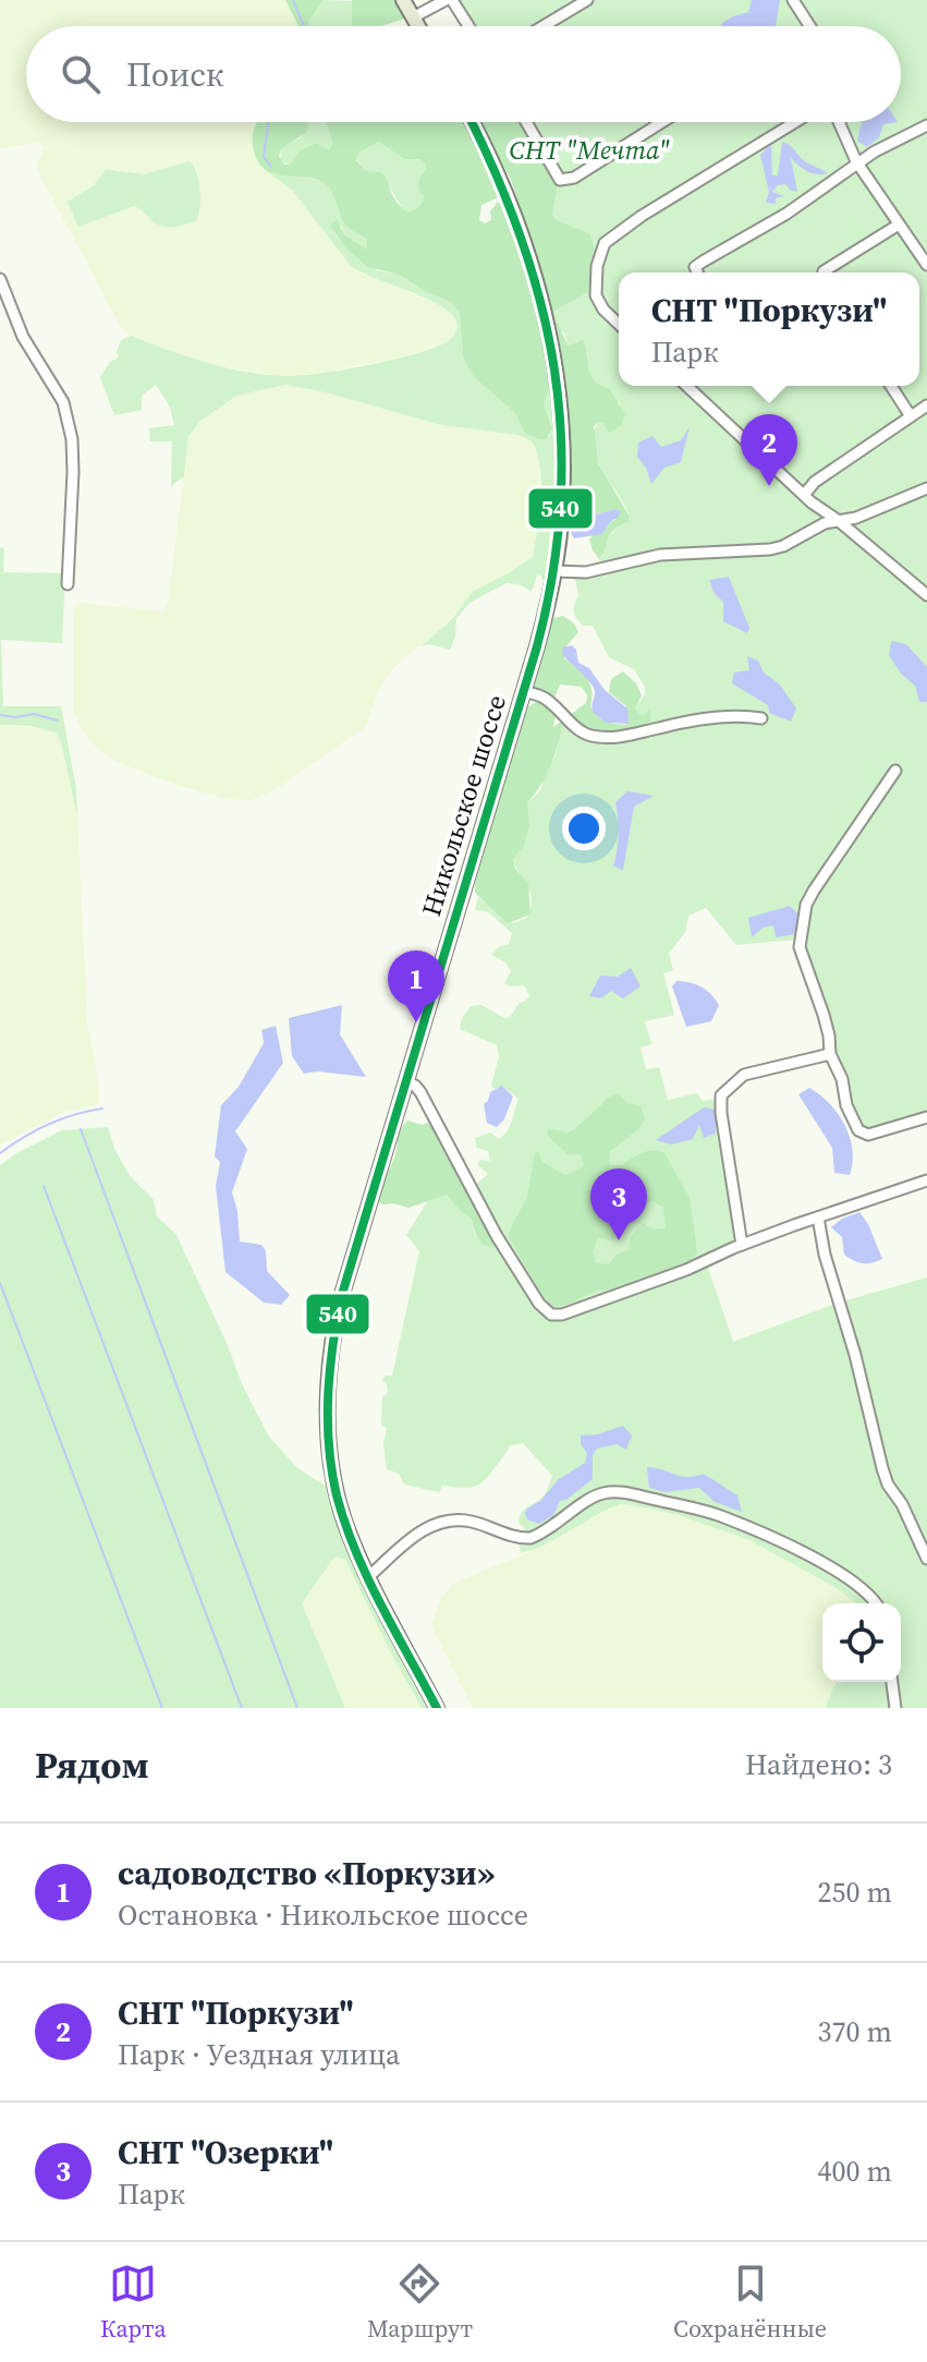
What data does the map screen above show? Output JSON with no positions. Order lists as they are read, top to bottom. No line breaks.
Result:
{"streets":{"main road":["Никольское шоссе"]},"parks":["СНТ \"Мечта\""],"lines":["transit line 540"],"page":{"search":"Поиск","popup":["СНТ \"Поркузи\"","Парк"],"pins":["2","1","3"],"heading":["Рядом","Найдено: 3"],"list":[{"mark":"1","name":"садоводство «Поркузи»","note":"Остановка · Никольское шоссе","value":"250 m"},{"mark":"2","name":"СНТ \"Поркузи\"","note":"Парк · Уездная улица","value":"370 m"},{"mark":"3","name":"СНТ \"Озерки\"","note":"Парк","value":"400 m"}],"nav":["Карта","Маршрут","Сохранённые"]}}
